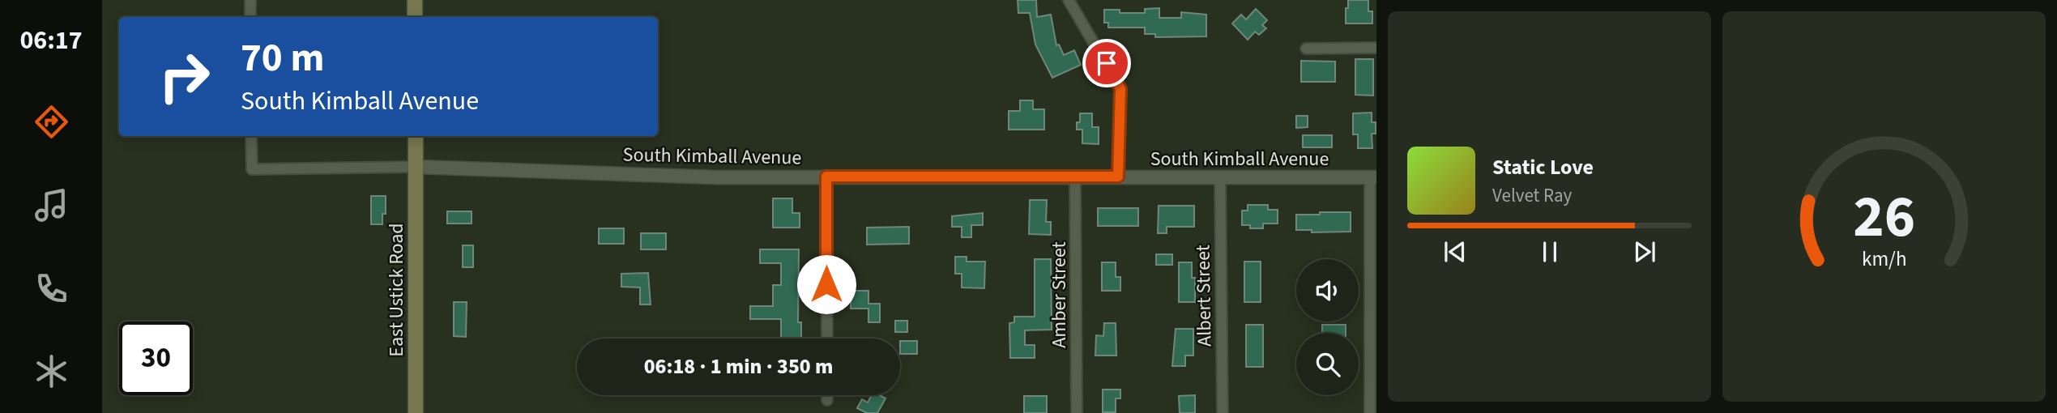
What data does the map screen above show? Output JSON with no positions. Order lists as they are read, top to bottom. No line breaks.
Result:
{"streets":{"main road":["East Ustick Road"],"street":["South Kimball Avenue","Amber Street","Albert Street"]},"crossings":[["South Kimball Avenue","East Ustick Road"],["South Kimball Avenue","Amber Street"],["South Kimball Avenue","Albert Street"]],"page":{"tabs":"06:17","turn":["70 m","South Kimball Avenue"],"song":["Static Love","Velvet Ray"],"limit":"30","trip":"06:18 · 1 min · 350 m","gauge":["26","km/h"]}}
